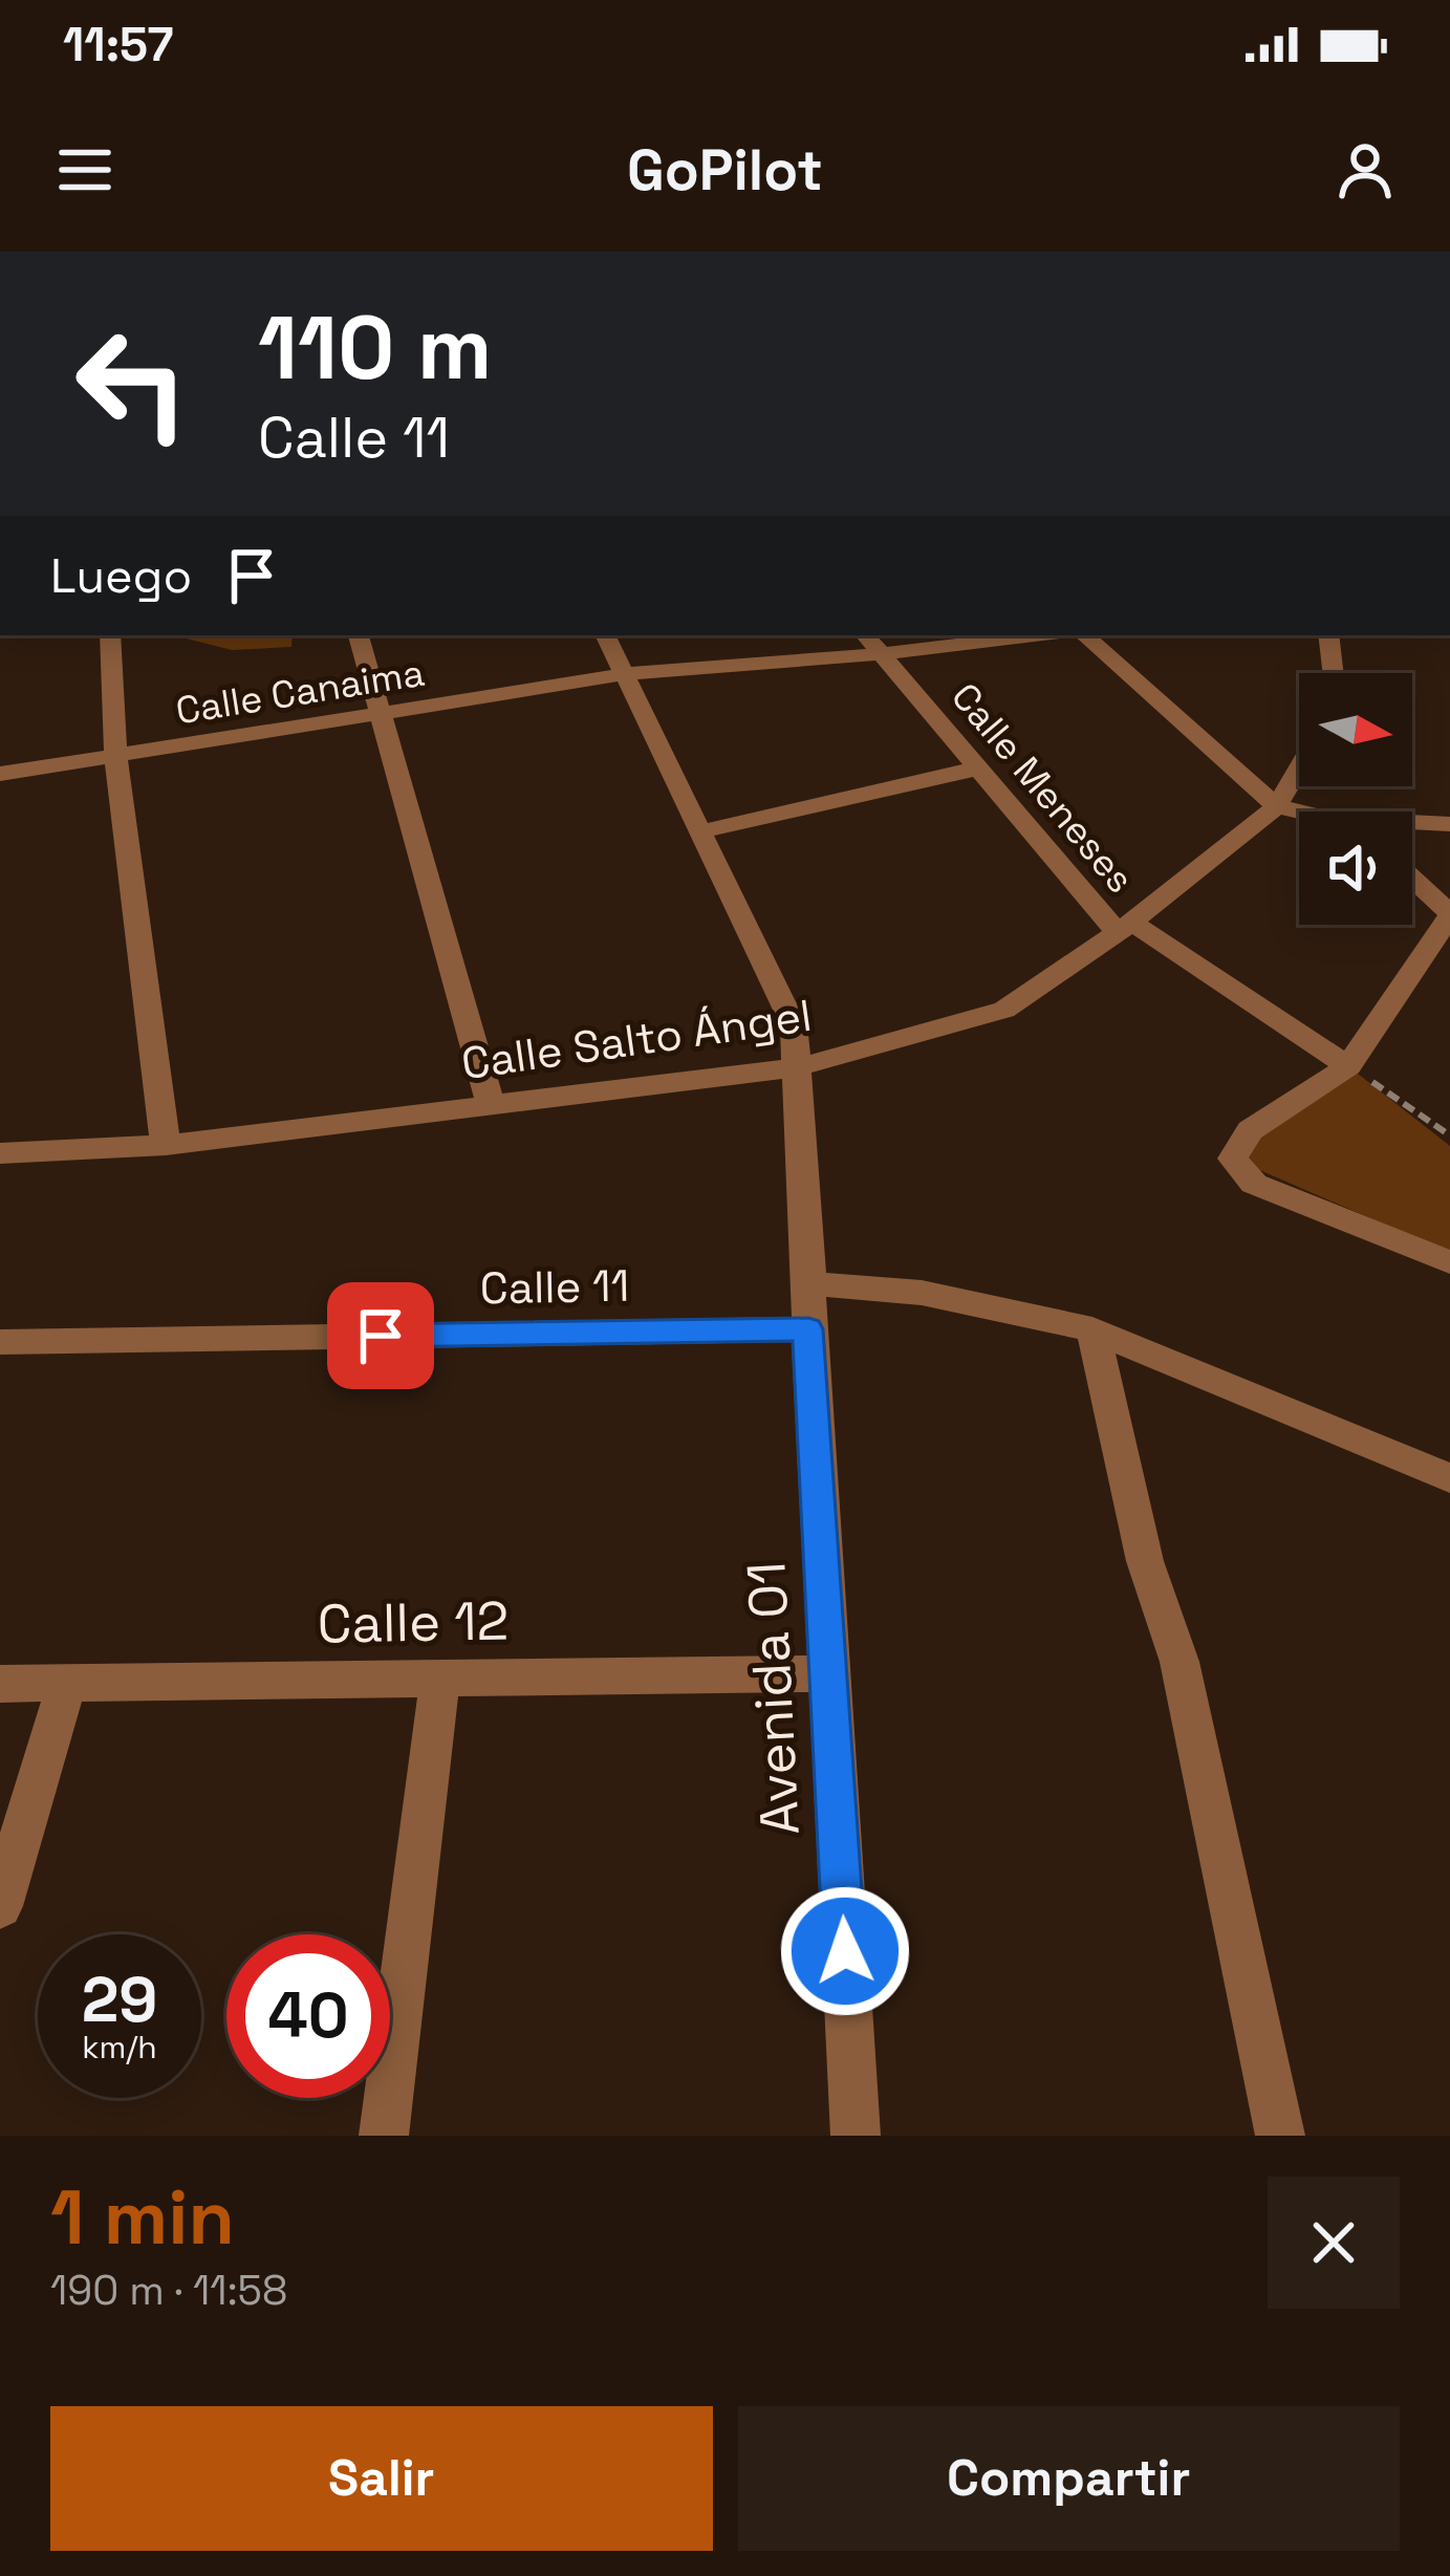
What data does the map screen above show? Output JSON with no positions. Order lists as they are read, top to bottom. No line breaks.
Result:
{"streets":{"street":["Calle Canaima","Calle Meneses","Calle Salto Ángel","Calle 11","Calle 12","Avenida 01"]},"crossings":[["Calle Canaima","Calle Meneses"],["Calle Canaima","Avenida 01"],["Calle Meneses","Calle Salto Ángel"],["Calle Salto Ángel","Avenida 01"],["Calle 11","Avenida 01"],["Calle 12","Avenida 01"]],"north":"right","page":{"status":"11:57","header":"GoPilot","turn":["110 m","Calle 11"],"then":"Luego","speed":"29 km/h","limit":"40","heading":["1 min","190 m · 11:58"],"buttons":["Salir","Compartir"]}}
